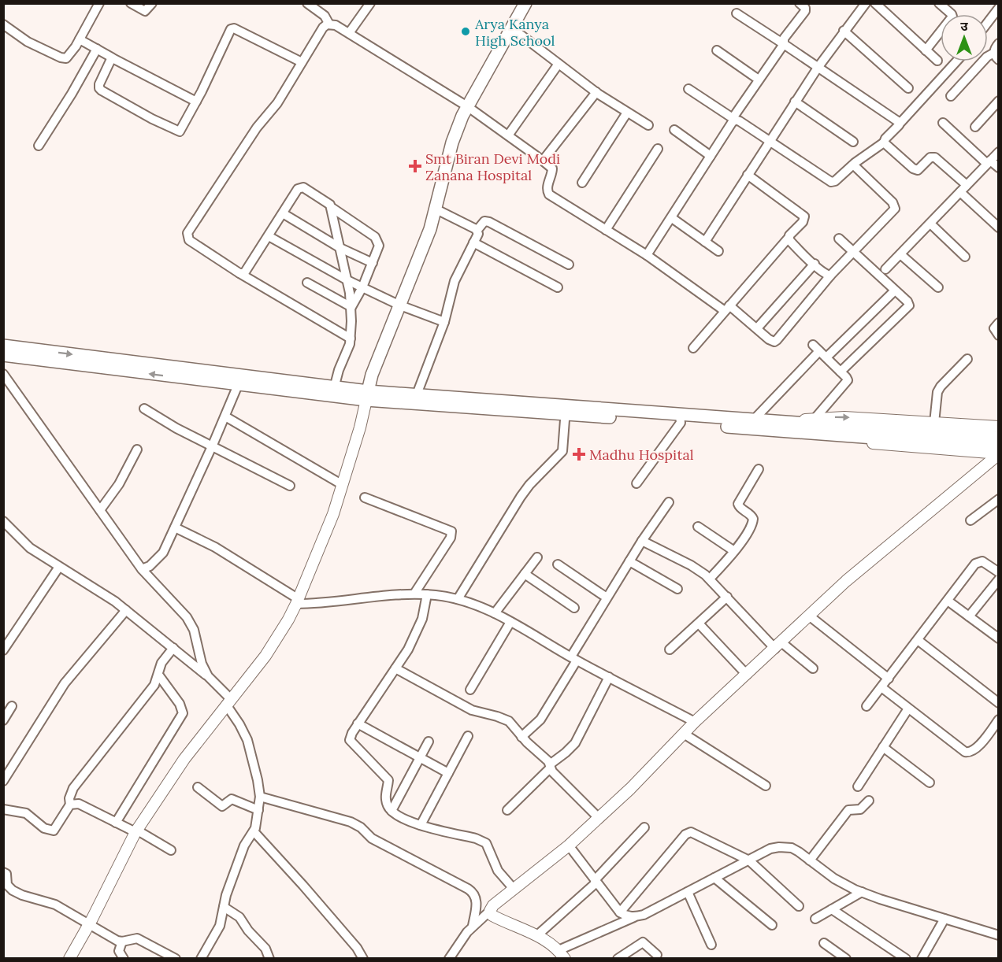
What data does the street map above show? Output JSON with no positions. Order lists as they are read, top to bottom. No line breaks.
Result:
{"places":{"other":["Arya Kanya High School"],"health":["Smt Biran Devi Modi Zanana Hospital","Madhu Hospital"]},"north":"top"}
